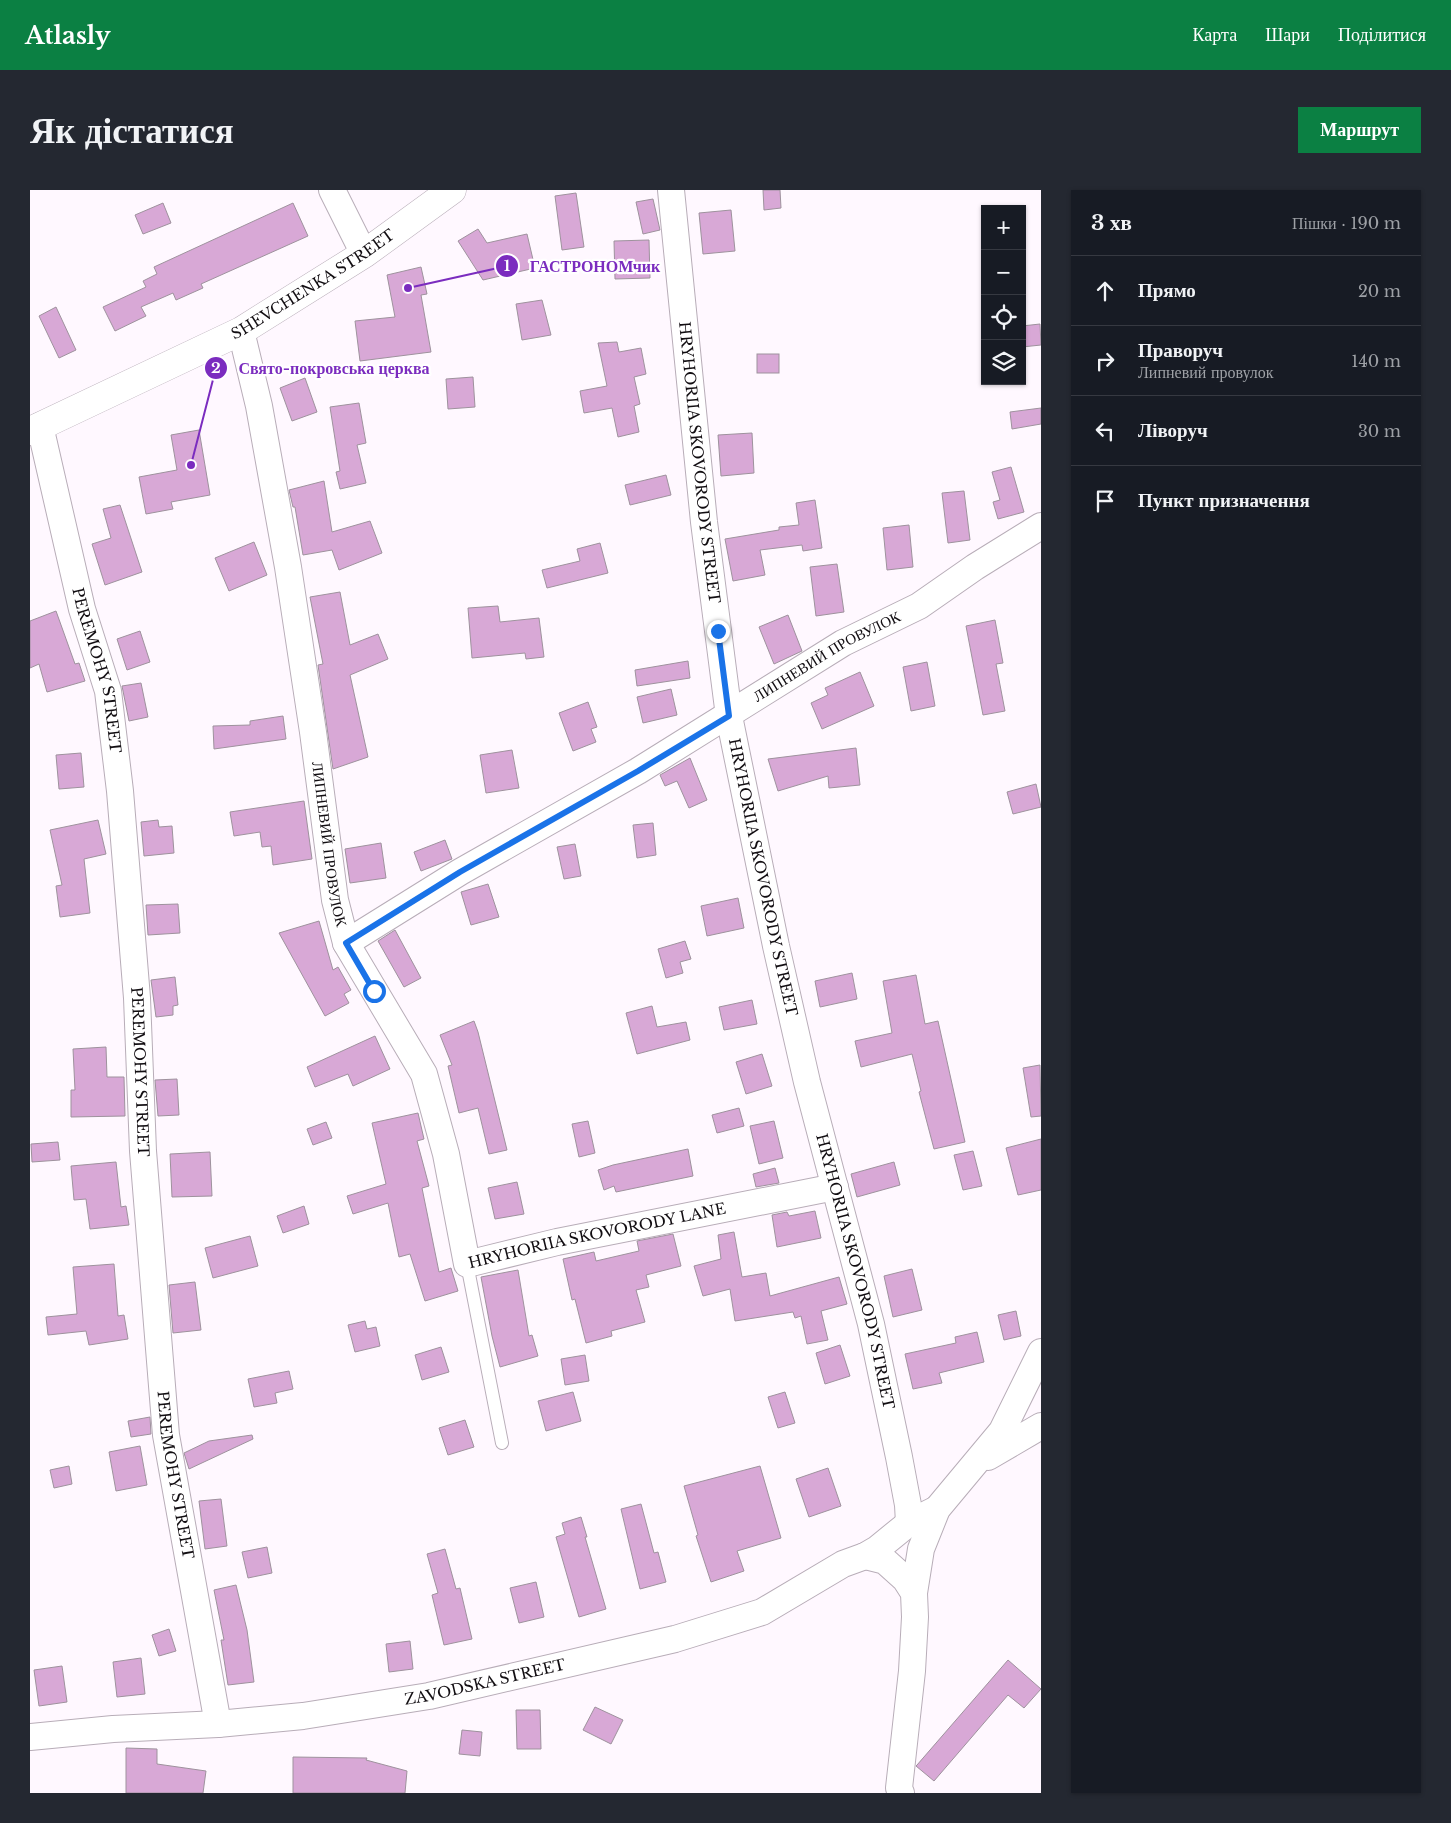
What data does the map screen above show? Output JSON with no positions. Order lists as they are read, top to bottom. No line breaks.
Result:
{"streets":{"street":["SHEVCHENKA STREET","HRYHORIIA SKOVORODY STREET","ЛИПНЕВИЙ ПРОВУЛОК","PEREMOHY STREET","HRYHORIIA SKOVORODY LANE","ZAVODSKA STREET"]},"crossings":[["SHEVCHENKA STREET","ЛИПНЕВИЙ ПРОВУЛОК"],["SHEVCHENKA STREET","PEREMOHY STREET"],["HRYHORIIA SKOVORODY STREET","ЛИПНЕВИЙ ПРОВУЛОК"],["HRYHORIIA SKOVORODY STREET","HRYHORIIA SKOVORODY LANE"],["HRYHORIIA SKOVORODY STREET","ZAVODSKA STREET"],["ЛИПНЕВИЙ ПРОВУЛОК","HRYHORIIA SKOVORODY LANE"],["PEREMOHY STREET","ZAVODSKA STREET"]],"places":["ГАСТРОНОМчик","Свято-покровська церква"],"page":{"header":"Atlasly","nav":["Карта","Шари","Поділитися"],"buttons":"Маршрут","title":"Як дістатися","heading":["3 хв","Пішки · 190 m"],"map_buttons":["+","−"],"list":[["Прямо","20 m"],["Праворуч","Липневий провулок","140 m"],["Ліворуч","30 m"],"Пункт призначення"]}}
